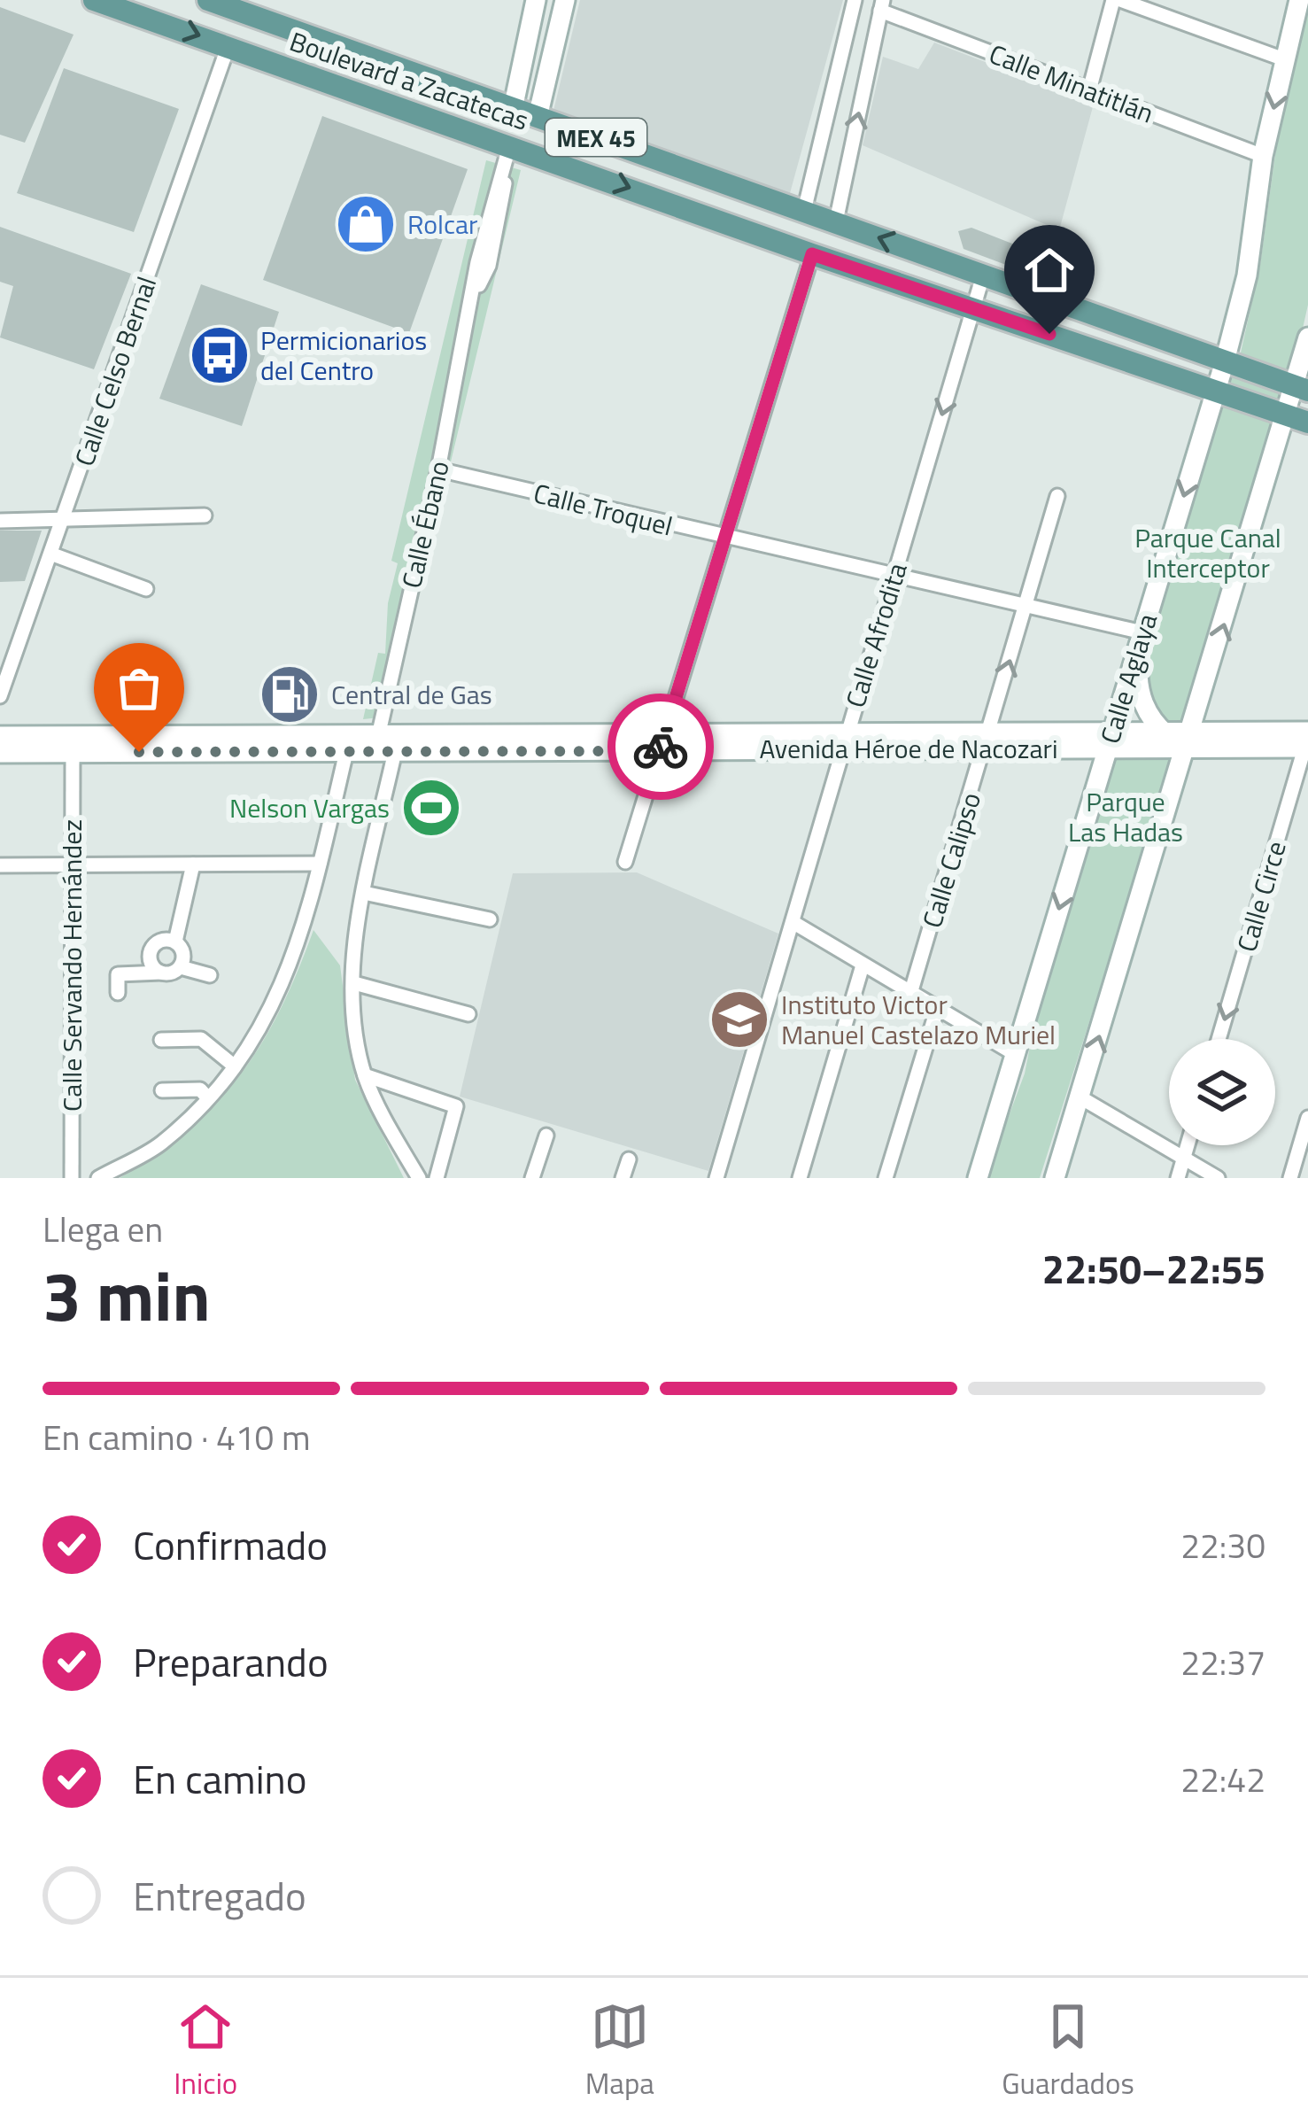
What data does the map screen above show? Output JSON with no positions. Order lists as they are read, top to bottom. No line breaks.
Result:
{"streets":{"main road":["Boulevard a Zacatecas","MEX 45","Calle Aglaya","Avenida Héroe de Nacozari"],"street":["Calle Minatitlán","Calle Celso Bernal","Calle Troquel","Calle Ébano","Calle Afrodita","Calle Calipso","Calle Circe","Calle Servando Hernández"]},"crossings":[["Boulevard a Zacatecas","Calle Celso Bernal"],["Boulevard a Zacatecas","Calle Ébano"],["Boulevard a Zacatecas","Calle Afrodita"],["Boulevard a Zacatecas","Calle Aglaya"],["Calle Minatitlán","Calle Aglaya"],["Calle Troquel","Calle Ébano"],["Calle Troquel","Calle Afrodita"],["Calle Troquel","Calle Aglaya"],["Calle Troquel","Calle Calipso"],["Calle Ébano","Avenida Héroe de Nacozari"],["Calle Afrodita","Avenida Héroe de Nacozari"],["Calle Aglaya","Avenida Héroe de Nacozari"],["Avenida Héroe de Nacozari","Calle Calipso"],["Avenida Héroe de Nacozari","Calle Circe"],["Avenida Héroe de Nacozari","Calle Servando Hernández"]],"one_way":["Calle Circe"],"parks":["Parque Canal Interceptor","Parque Las Hadas"],"places":{"shop":["Rolcar"],"bus stop":["Permicionarios del Centro"],"fuel station":["Central de Gas"],"sports":["Nelson Vargas"],"school or university":["Instituto Victor Manuel Castelazo Muriel"]},"page":{"heading":["3 min","Llega en","22:50–22:55"],"bar":"En camino · 410 m","list":[["Confirmado","22:30"],["Preparando","22:37"],["En camino","22:42"],"Entregado"],"tabs":["Inicio","Mapa","Guardados"]}}
